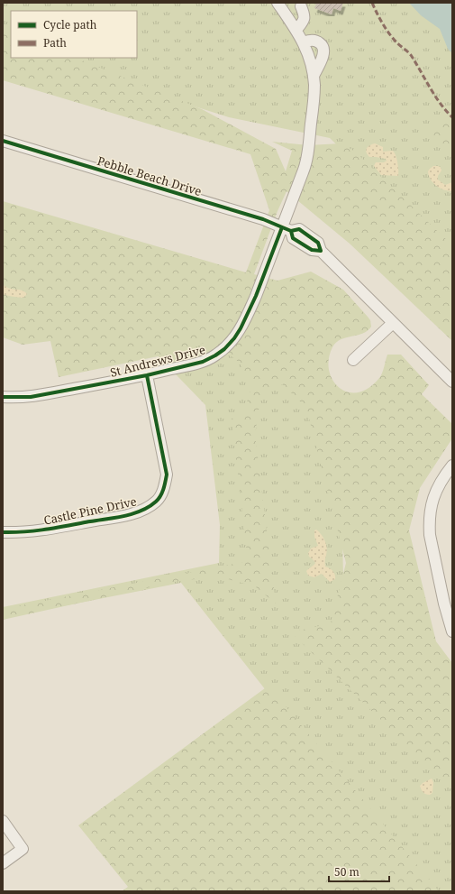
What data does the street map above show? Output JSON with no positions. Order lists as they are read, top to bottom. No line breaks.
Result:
{"streets":{"street":["Pebble Beach Drive","St Andrews Drive","Castle Pine Drive"]},"crossings":[["Pebble Beach Drive","St Andrews Drive"],["St Andrews Drive","Castle Pine Drive"]],"legend":["Cycle path","Path"],"scale_bar":"50 m"}
